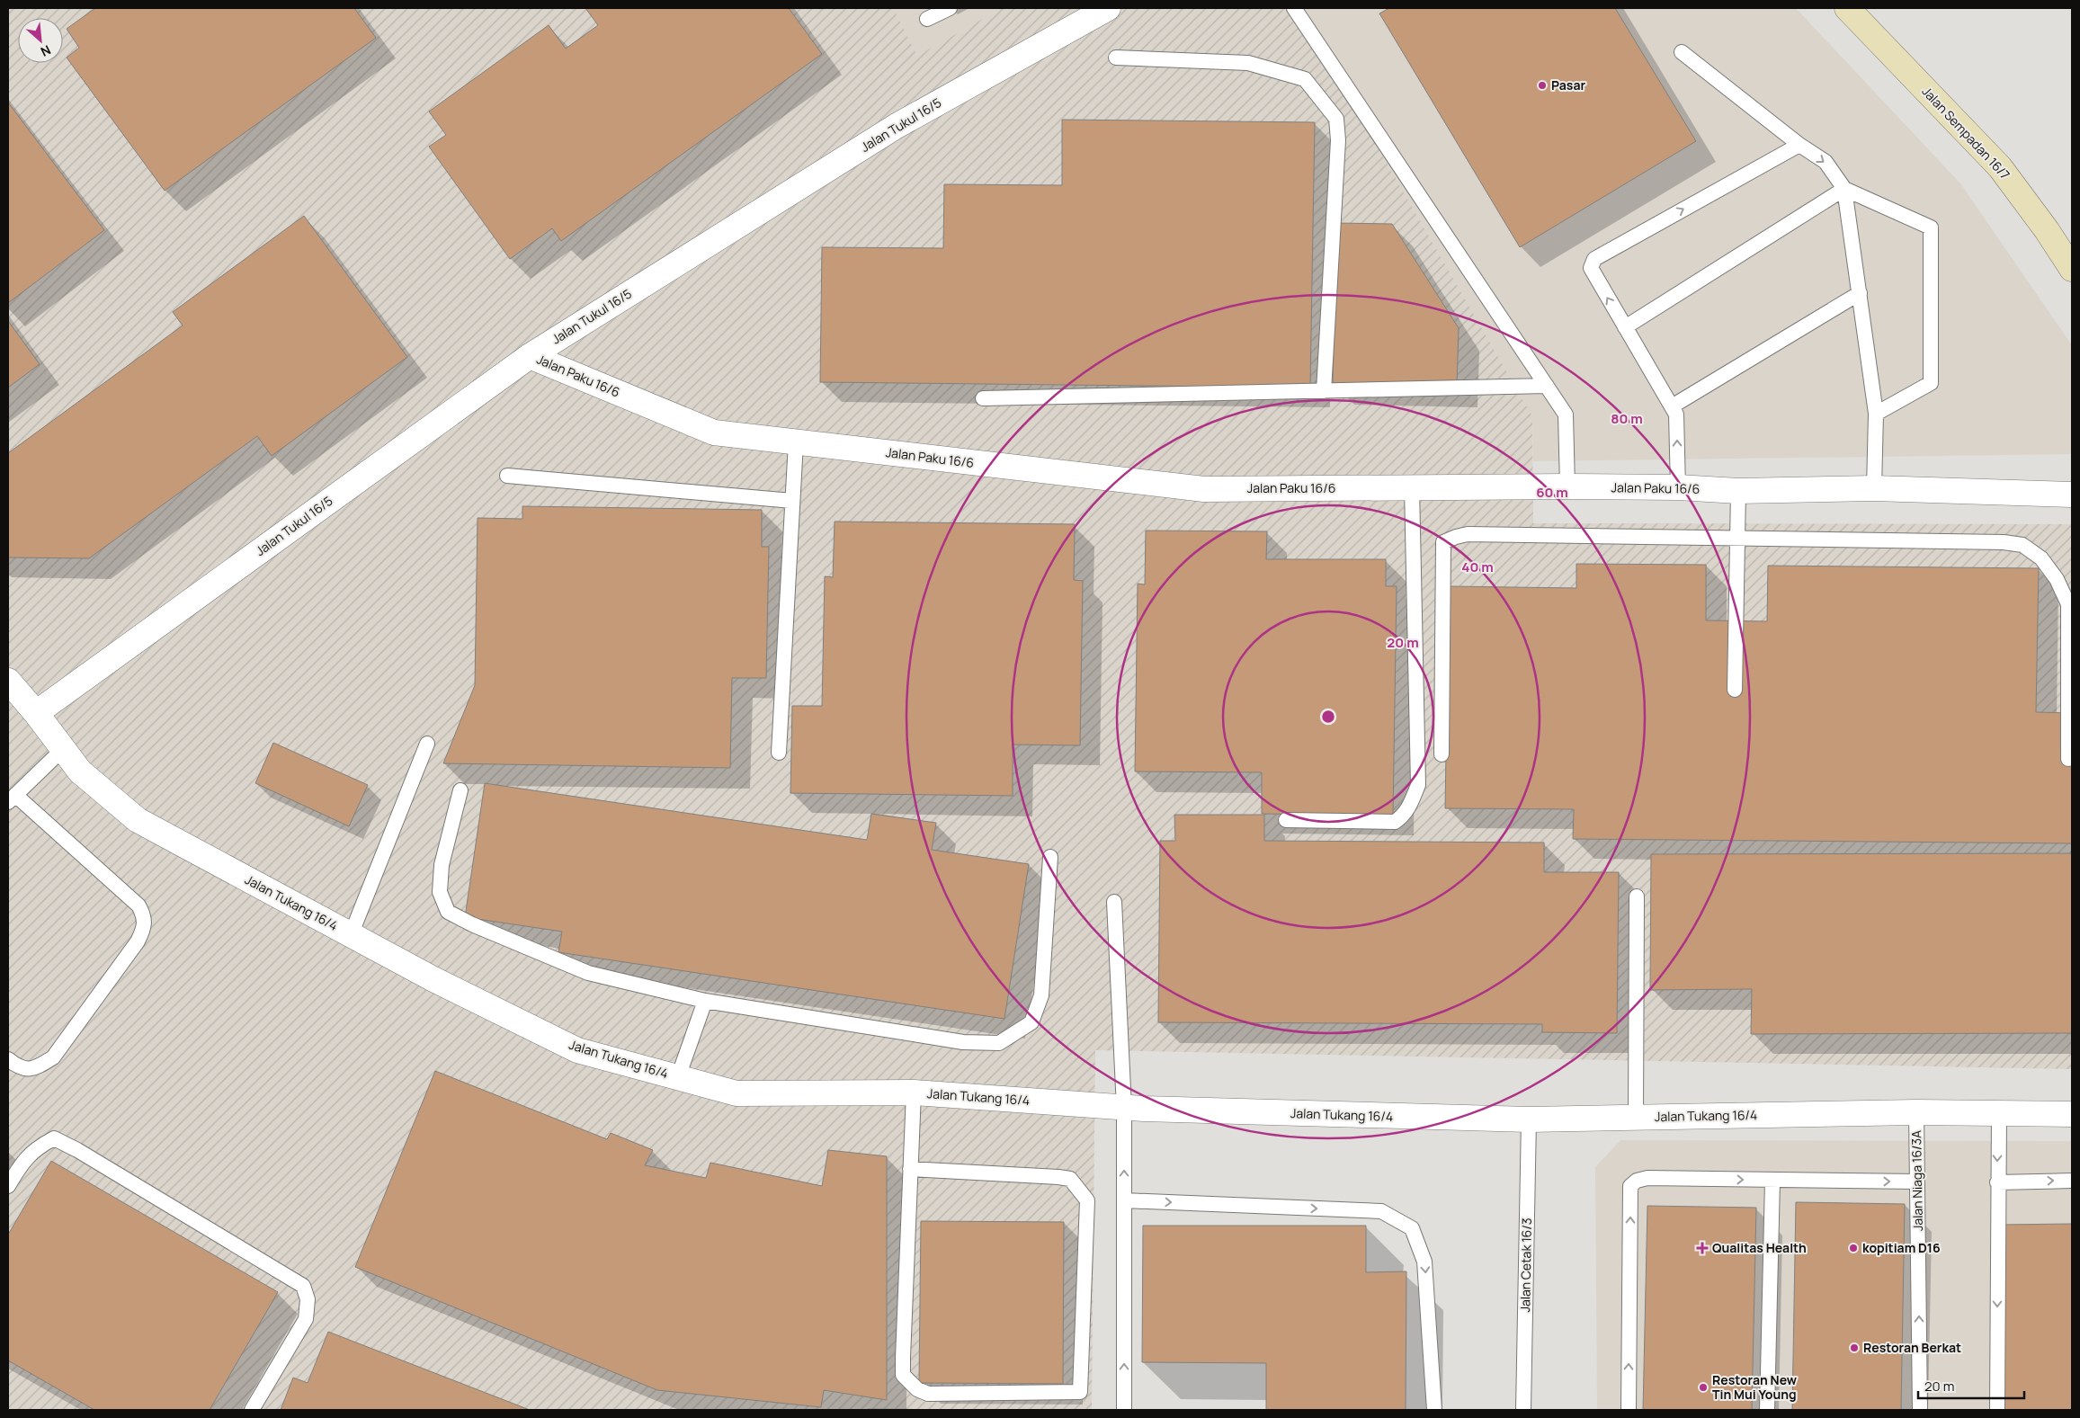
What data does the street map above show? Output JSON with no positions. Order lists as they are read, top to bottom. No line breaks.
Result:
{"streets":{"street":["Jalan Tukul 16/5","Jalan Sempadan 16/7","Jalan Paku 16/6","Jalan Tukang 16/4"],"lane":["Jalan Niaga 16/3A","Jalan Cetak 16/3"]},"crossings":[["Jalan Tukul 16/5","Jalan Paku 16/6"],["Jalan Tukul 16/5","Jalan Tukang 16/4"],["Jalan Tukang 16/4","Jalan Niaga 16/3A"],["Jalan Tukang 16/4","Jalan Cetak 16/3"]],"places":{"other":["Pasar","kopitiam D16","Restoran Berkat","Restoran New Tin Mui Young"],"health":["Qualitas Health"]},"scale_bar":"20 m","north":"bottom right","rings":["80 m","60 m","40 m","20 m"]}
